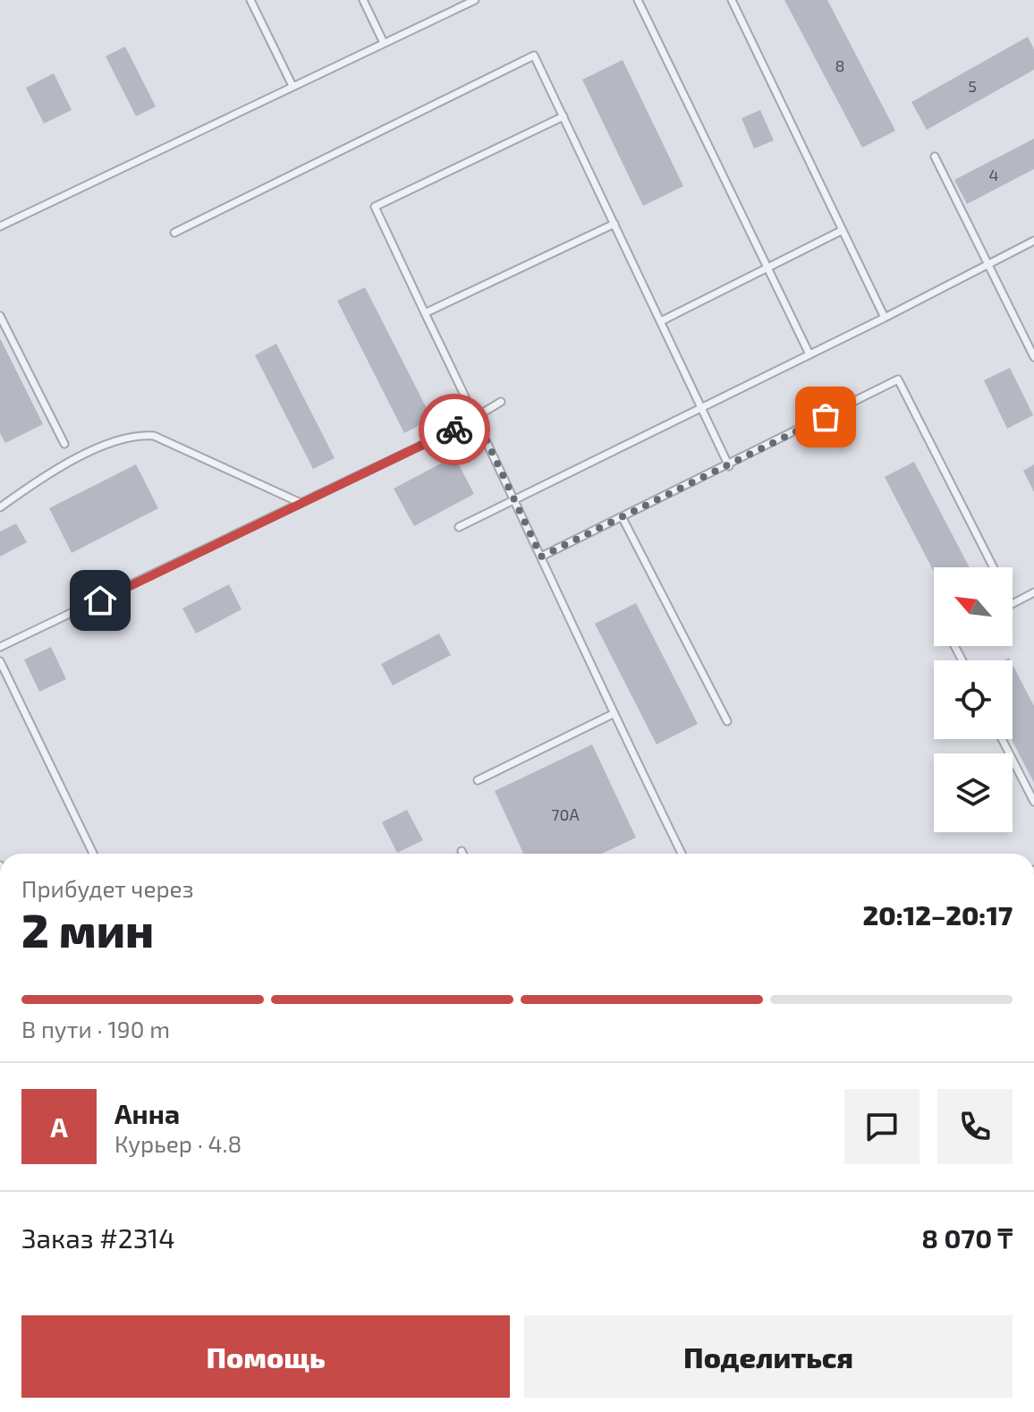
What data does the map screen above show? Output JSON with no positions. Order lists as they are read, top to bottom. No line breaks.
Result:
{"house_numbers":["8","5","4","70А"],"north":"top left","page":{"heading":["2 мин","Прибудет через","20:12–20:17"],"panel":["Анна","Курьер · 4.8","Заказ #2314","8 070 ₸"],"bar":"В пути · 190 m","round":"А","buttons":["Помощь","Поделиться"]}}
